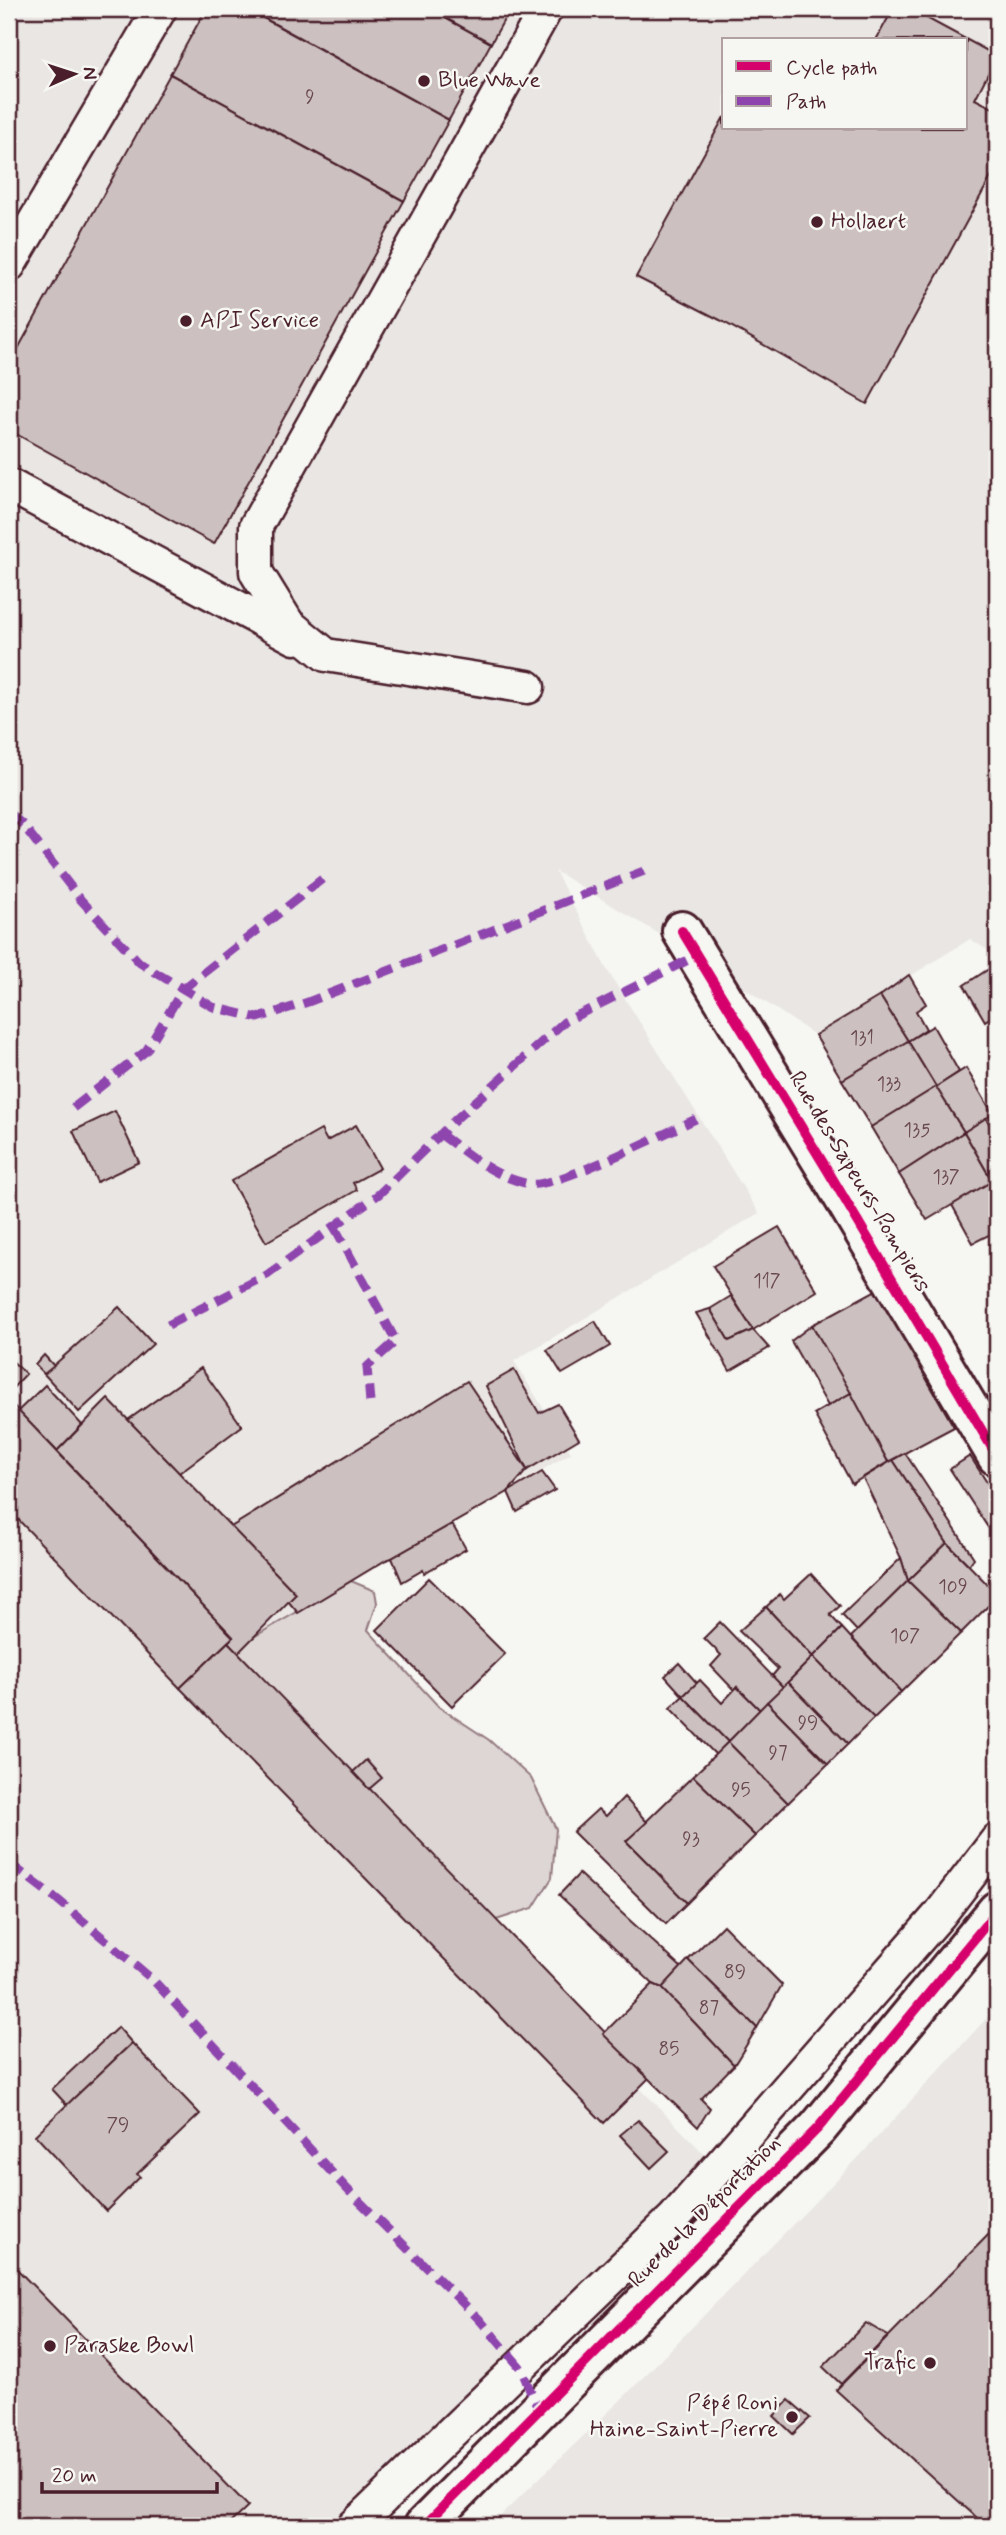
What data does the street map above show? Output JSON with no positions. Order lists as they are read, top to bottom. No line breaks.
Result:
{"streets":{"main road":["Rue des Sapeurs-Pompiers","Rue de la Déportation"]},"places":["Blue Wave","Hollaert","API Service","Paraske Bowl","Trafic","Pépé Roni Haine-Saint-Pierre"],"house_numbers":["9","131","133","135","137","117","109","107","99","97","95","93","89","87","85","79"],"legend":["Cycle path","Path"],"scale_bar":"20 m","north":"right"}
